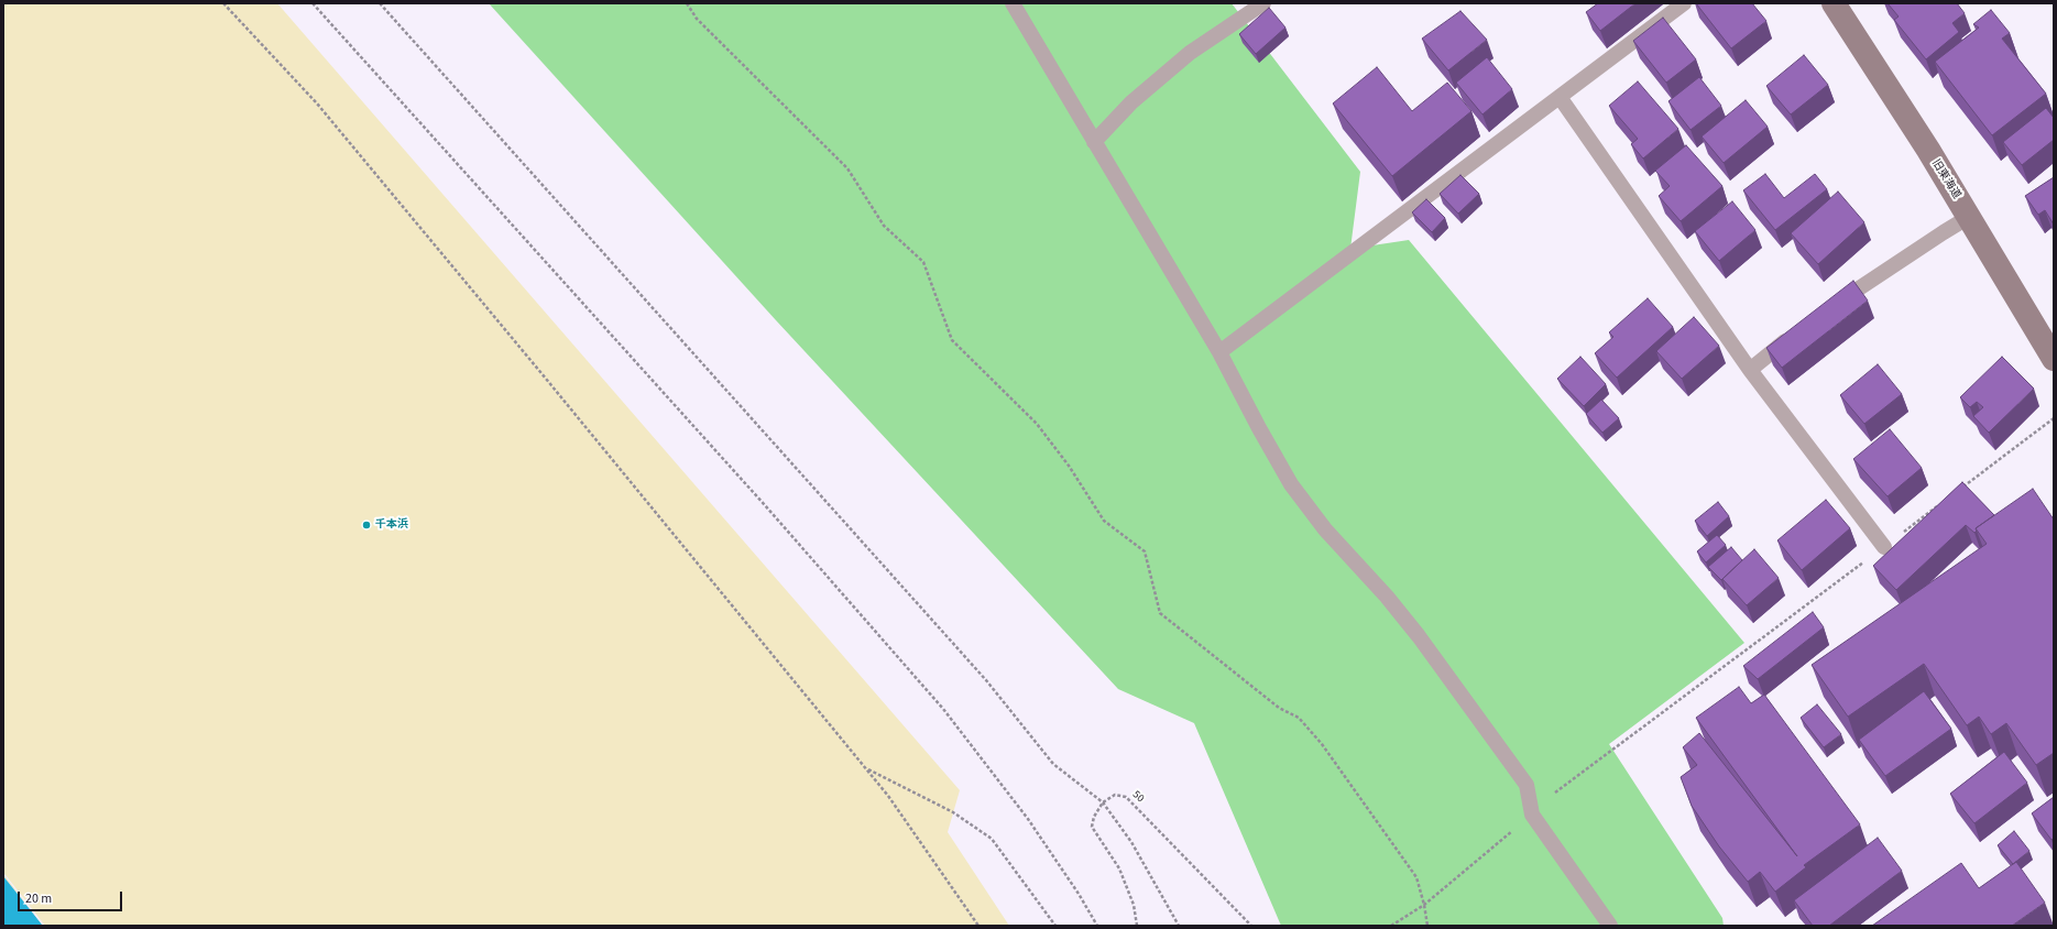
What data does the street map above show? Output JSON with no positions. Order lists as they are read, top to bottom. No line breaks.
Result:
{"streets":{"main road":["旧東海道"],"path":["50"]},"places":["千本浜"],"scale_bar":"20 m"}
